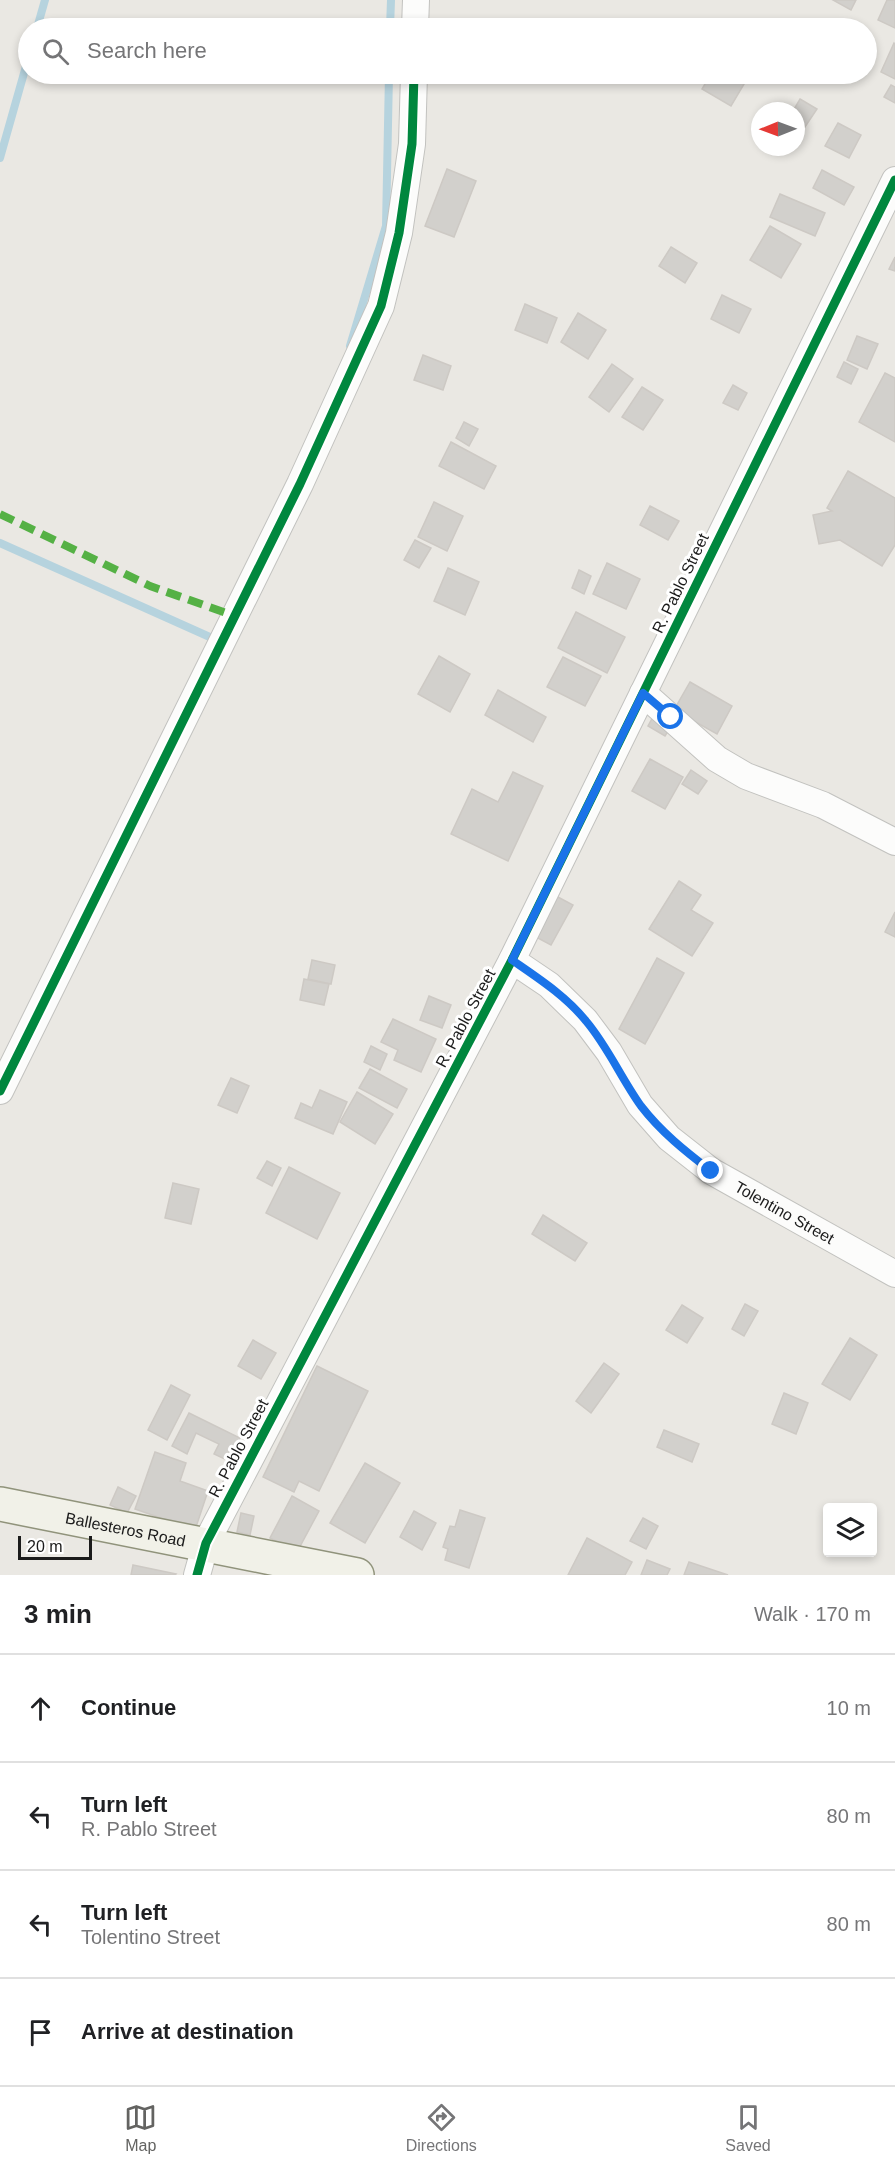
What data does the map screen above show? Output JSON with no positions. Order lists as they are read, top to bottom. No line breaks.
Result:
{"streets":{"main road":["Ballesteros Road"],"street":["R. Pablo Street","Tolentino Street"]},"crossings":[["R. Pablo Street","Tolentino Street"],["R. Pablo Street","Ballesteros Road"]],"scale_bar":"20 m","north":"left","page":{"search":"Search here","scale":"20 m","heading":["3 min","Walk · 170 m"],"list":[["Continue","10 m"],["Turn left","R. Pablo Street","80 m"],["Turn left","Tolentino Street","80 m"],"Arrive at destination"],"nav":["Map","Directions","Saved"]}}
